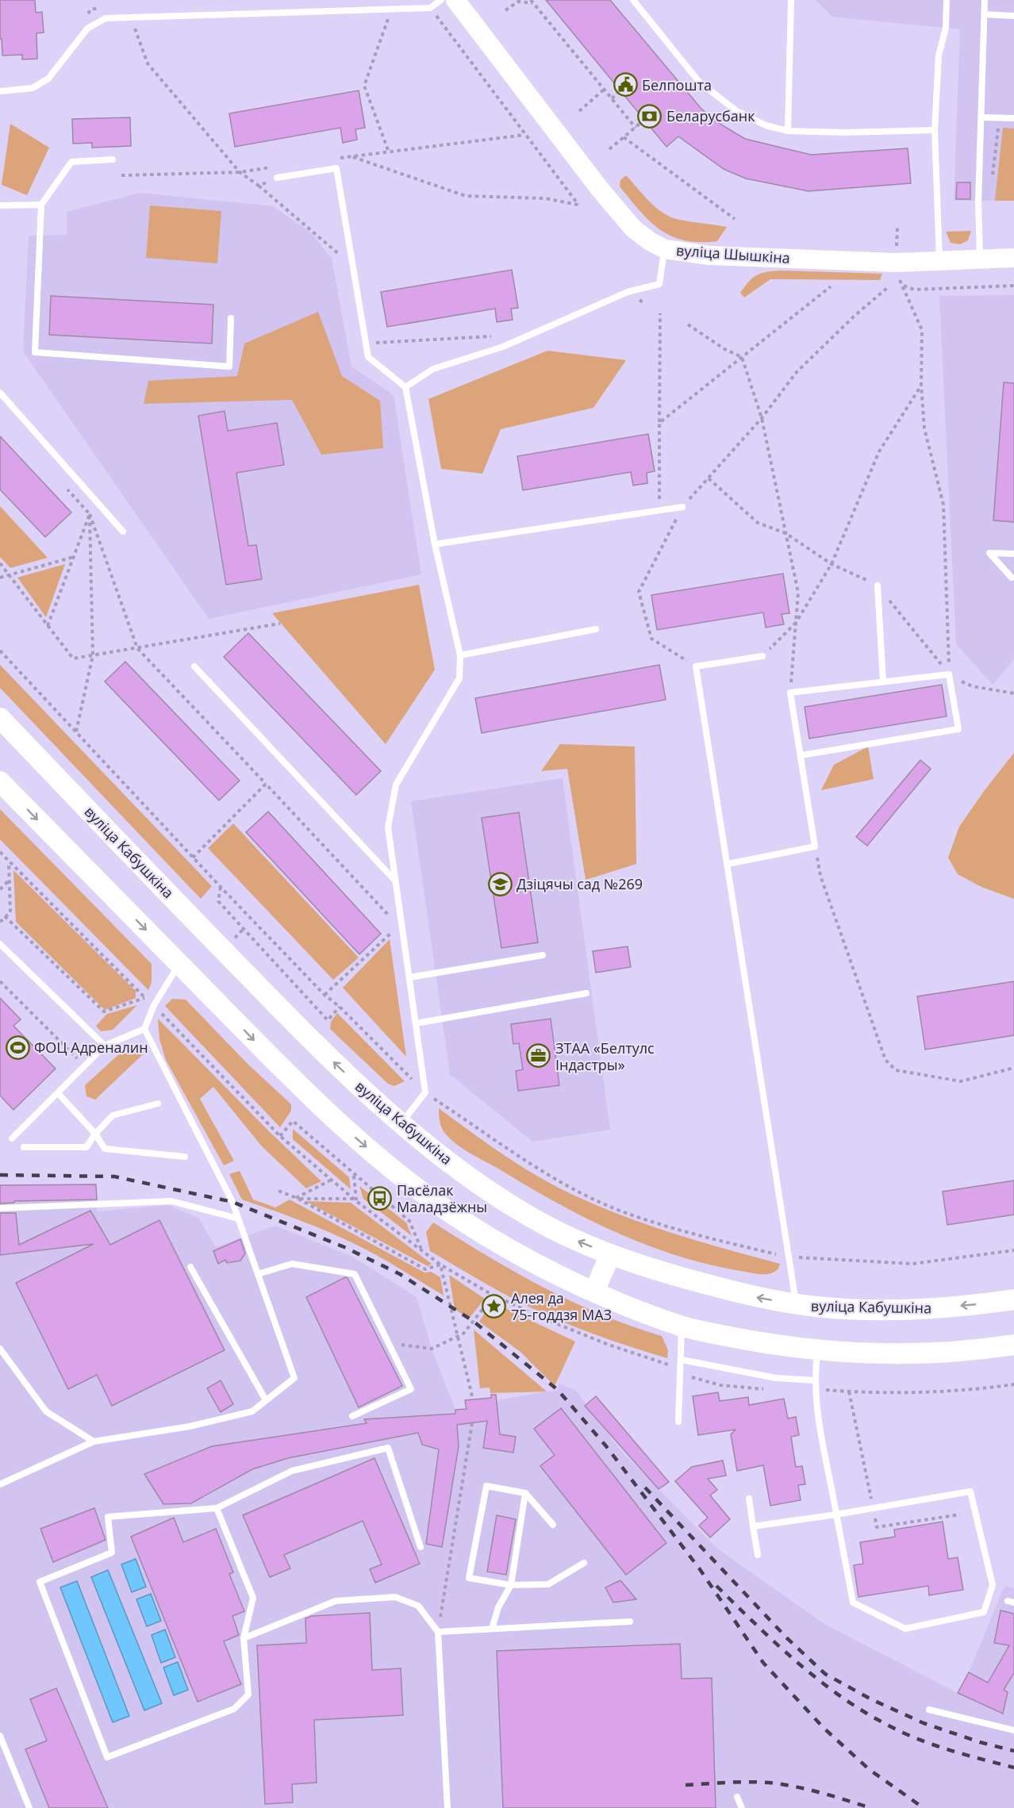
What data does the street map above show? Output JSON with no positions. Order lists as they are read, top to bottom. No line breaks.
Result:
{"streets":{"main road":["вуліца Шышкіна","вуліца Кабушкіна"]},"places":{"public building":["Белпошта"],"bank":["Беларусбанк"],"school or university":["Дзіцячы сад №269"],"sports":["ФОЦ Адреналин"],"office":["ЗТАА «Белтулс Iндастры»"],"bus stop":["Пасёлак Маладзёжны"],"place":["Алея да 75-годдзя МАЗ"]}}
